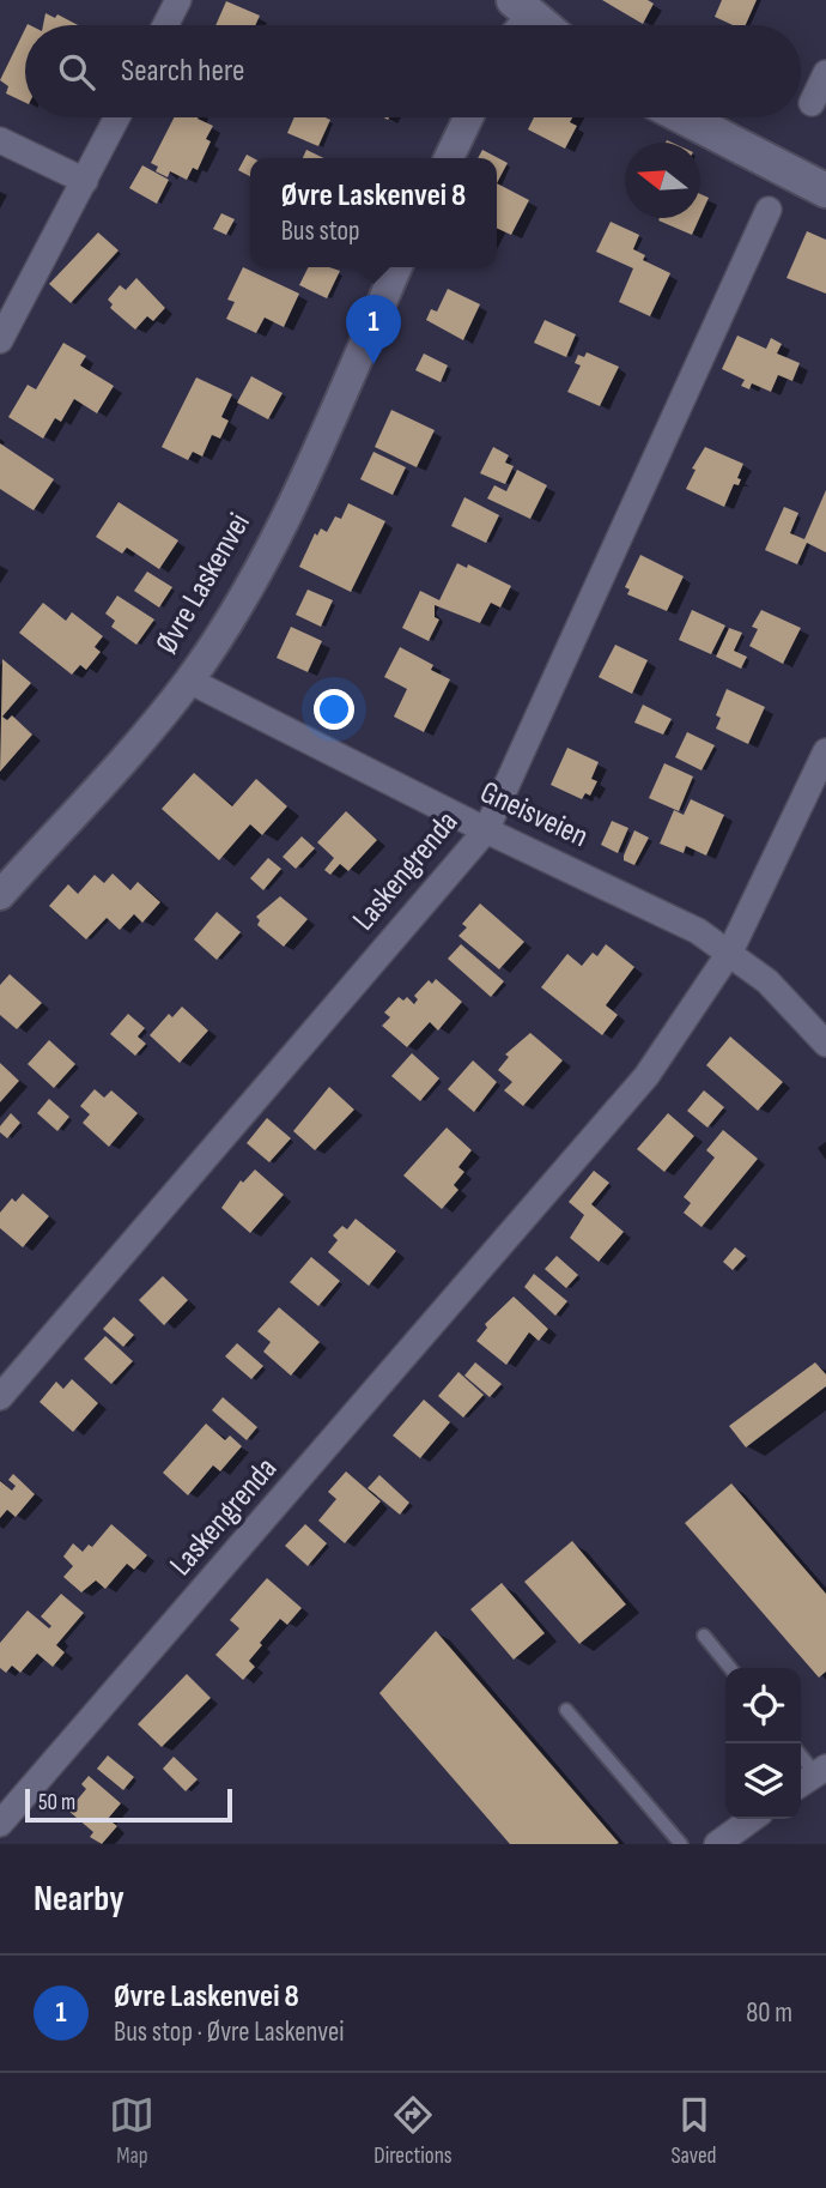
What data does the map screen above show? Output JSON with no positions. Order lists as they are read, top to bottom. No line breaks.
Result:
{"streets":{"street":["Øvre Laskenvei","Gneisveien","Laskengrenda"]},"crossings":[["Øvre Laskenvei","Gneisveien"],["Gneisveien","Laskengrenda"]],"scale_bar":"50 m","north":"left","page":{"search":"Search here","popup":["Øvre Laskenvei 8","Bus stop"],"pins":"1","scale":"50 m","heading":"Nearby","list":[{"mark":"1","name":"Øvre Laskenvei 8","note":"Bus stop · Øvre Laskenvei","value":"80 m"}],"nav":["Map","Directions","Saved"]}}
